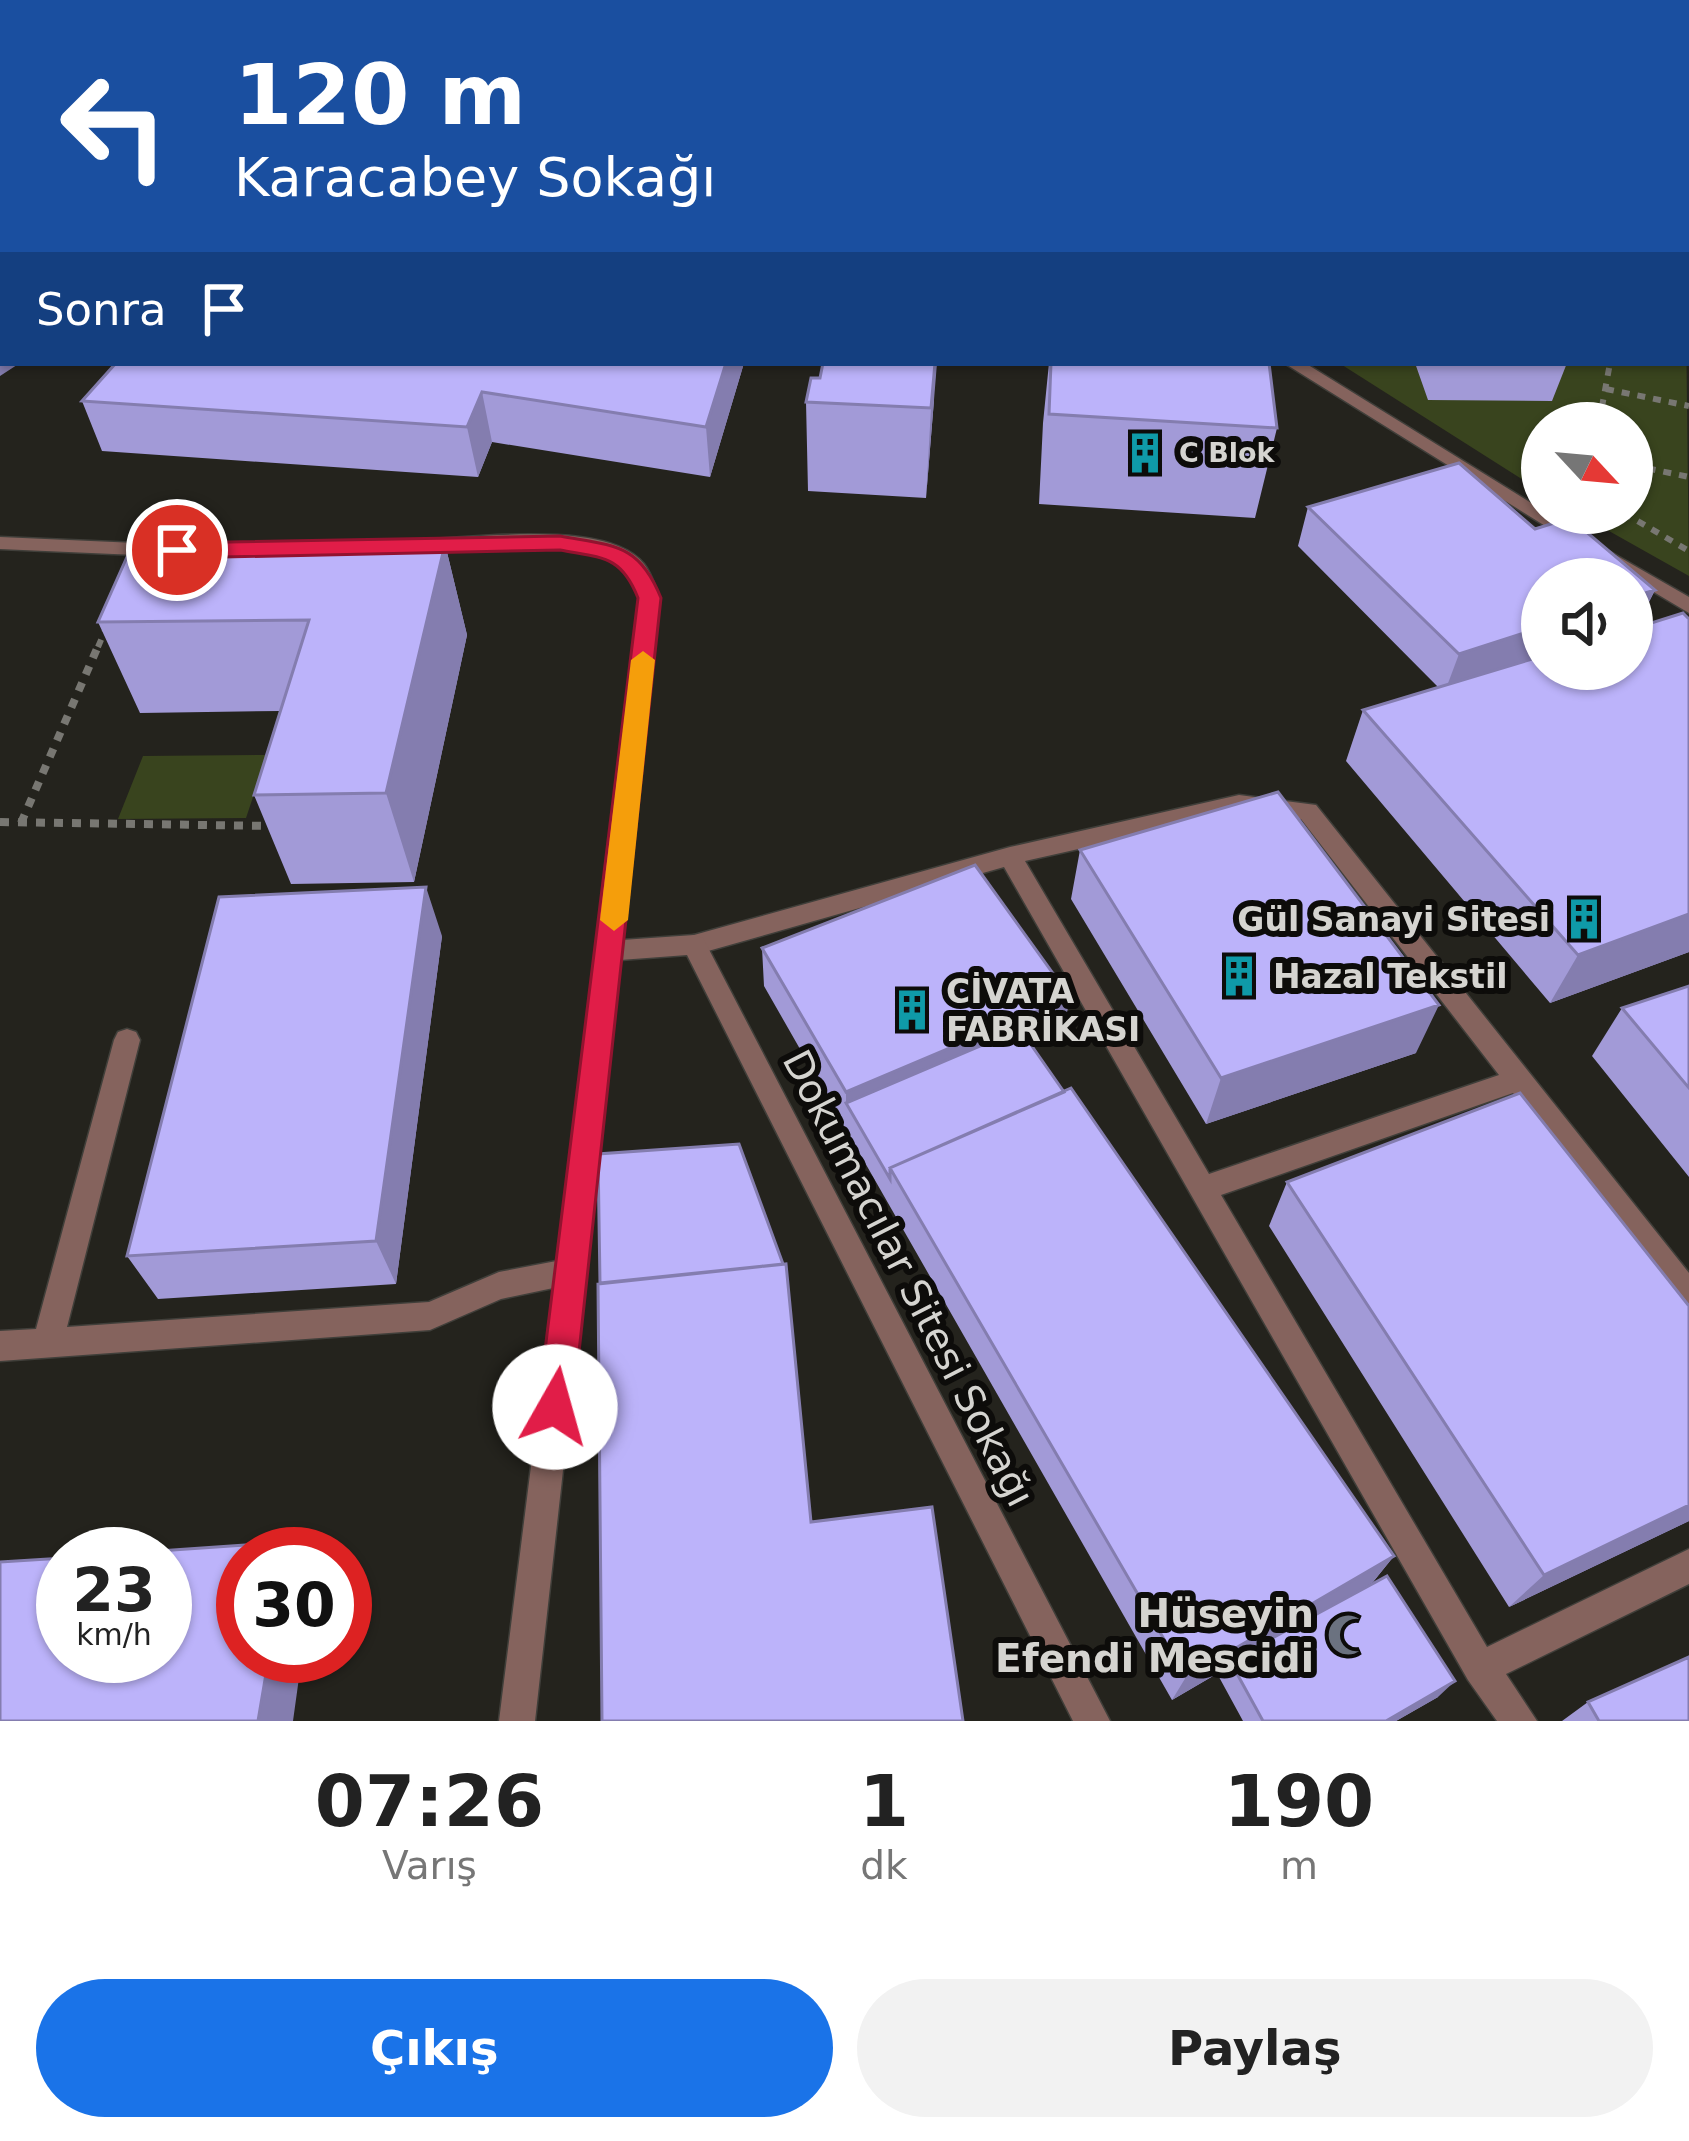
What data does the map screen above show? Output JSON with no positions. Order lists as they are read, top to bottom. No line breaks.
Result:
{"streets":{"street":["Dokumacılar Sitesi Sokağı"]},"places":{"building":["C Blok","Gül Sanayi Sitesi","Hazal Tekstil","CİVATA FABRİKASI"],"mosque":["Hüseyin Efendi Mescidi"]},"north":"bottom right","page":{"turn":["120 m","Karacabey Sokağı"],"then":"Sonra","speed":"23 km/h","limit":"30","eta":["07:26","Varış","1","dk","190","m"],"buttons":["Çıkış","Paylaş"]}}
